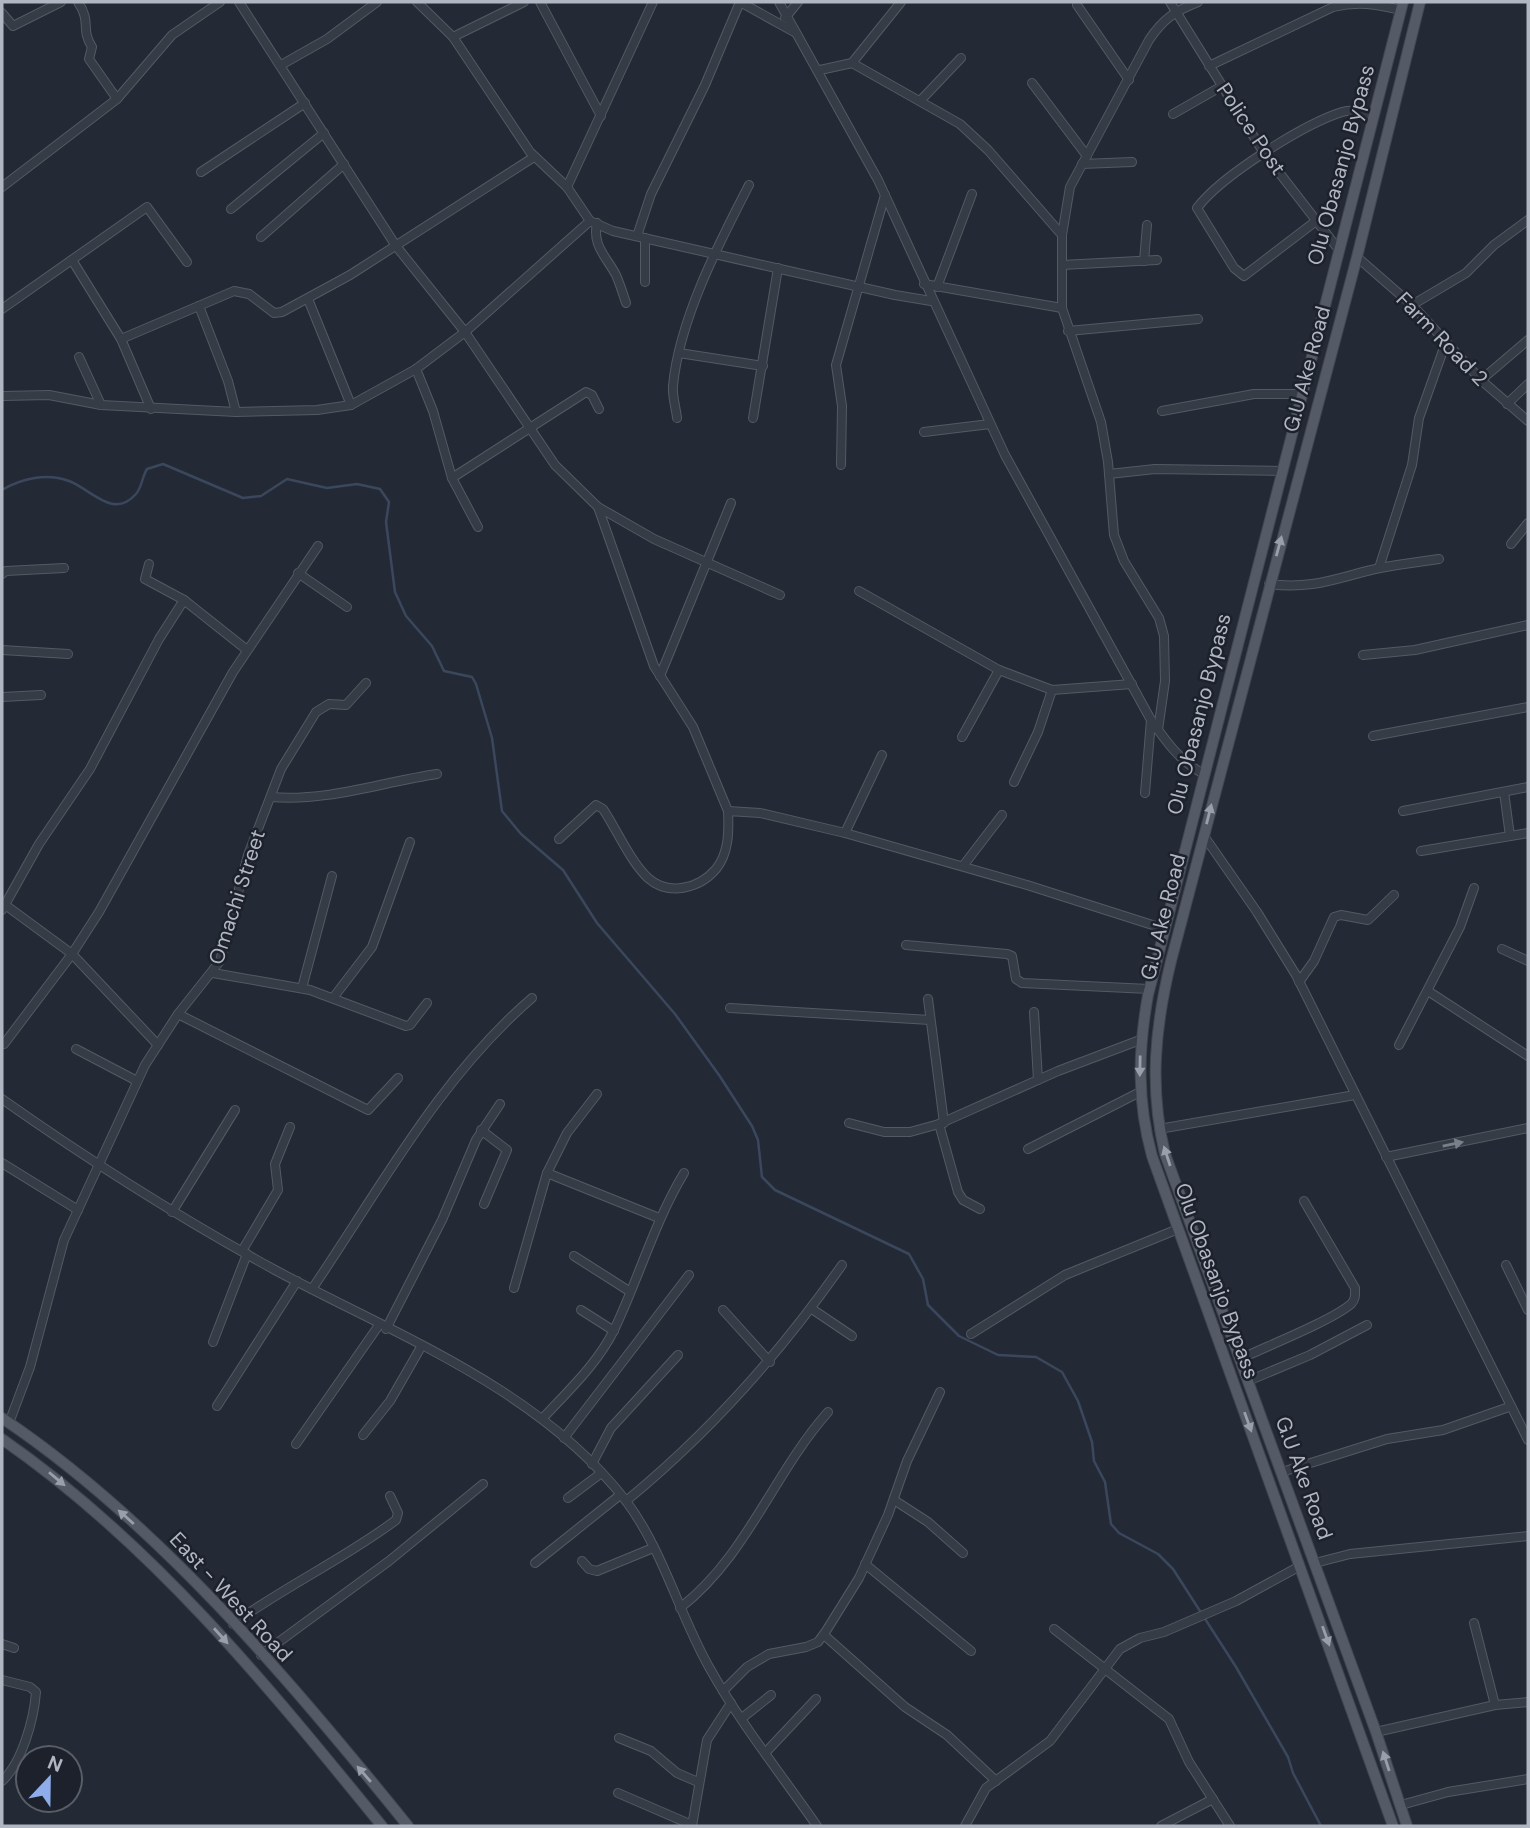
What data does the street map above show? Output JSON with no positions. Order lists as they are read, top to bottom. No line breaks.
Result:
{"streets":{"main road":["Olu Obasanjo Bypass","G.U Ake Road","East - West Road"],"street":["Police Post","Farm Road 2","Omachi Street"]},"crossings":[["Police Post","Olu Obasanjo Bypass"],["Farm Road 2","G.U Ake Road"],["Omachi Street","East - West Road"]],"one_way":["Olu Obasanjo Bypass","G.U Ake Road"],"north":"top"}
